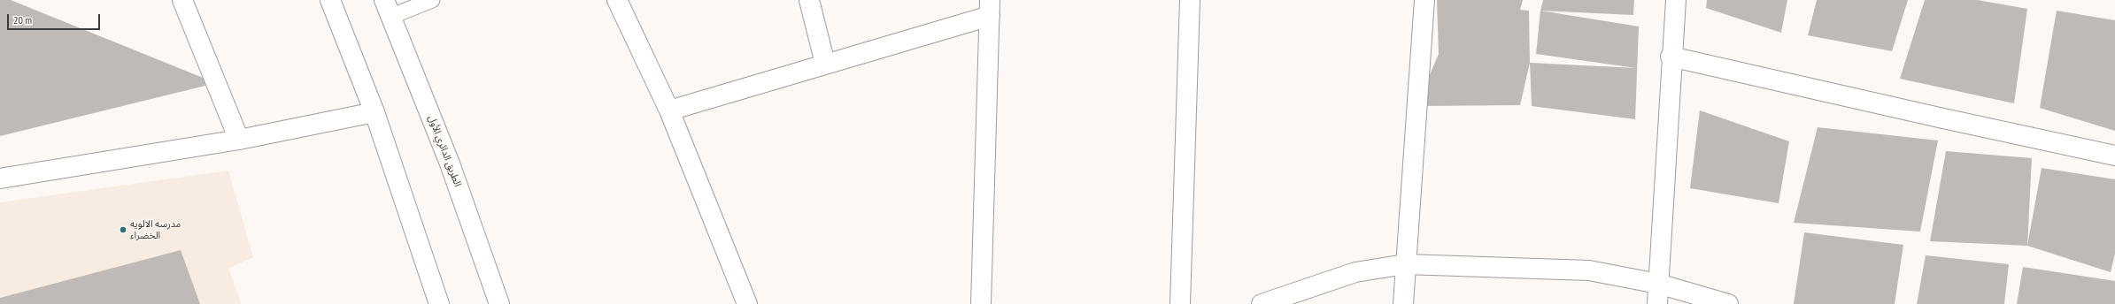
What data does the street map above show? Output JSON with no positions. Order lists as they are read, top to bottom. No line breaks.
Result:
{"streets":{"street":["الطريق الدائري الأول"]},"places":["مدرسه الالويه الخضراء"],"scale_bar":"20 m"}
